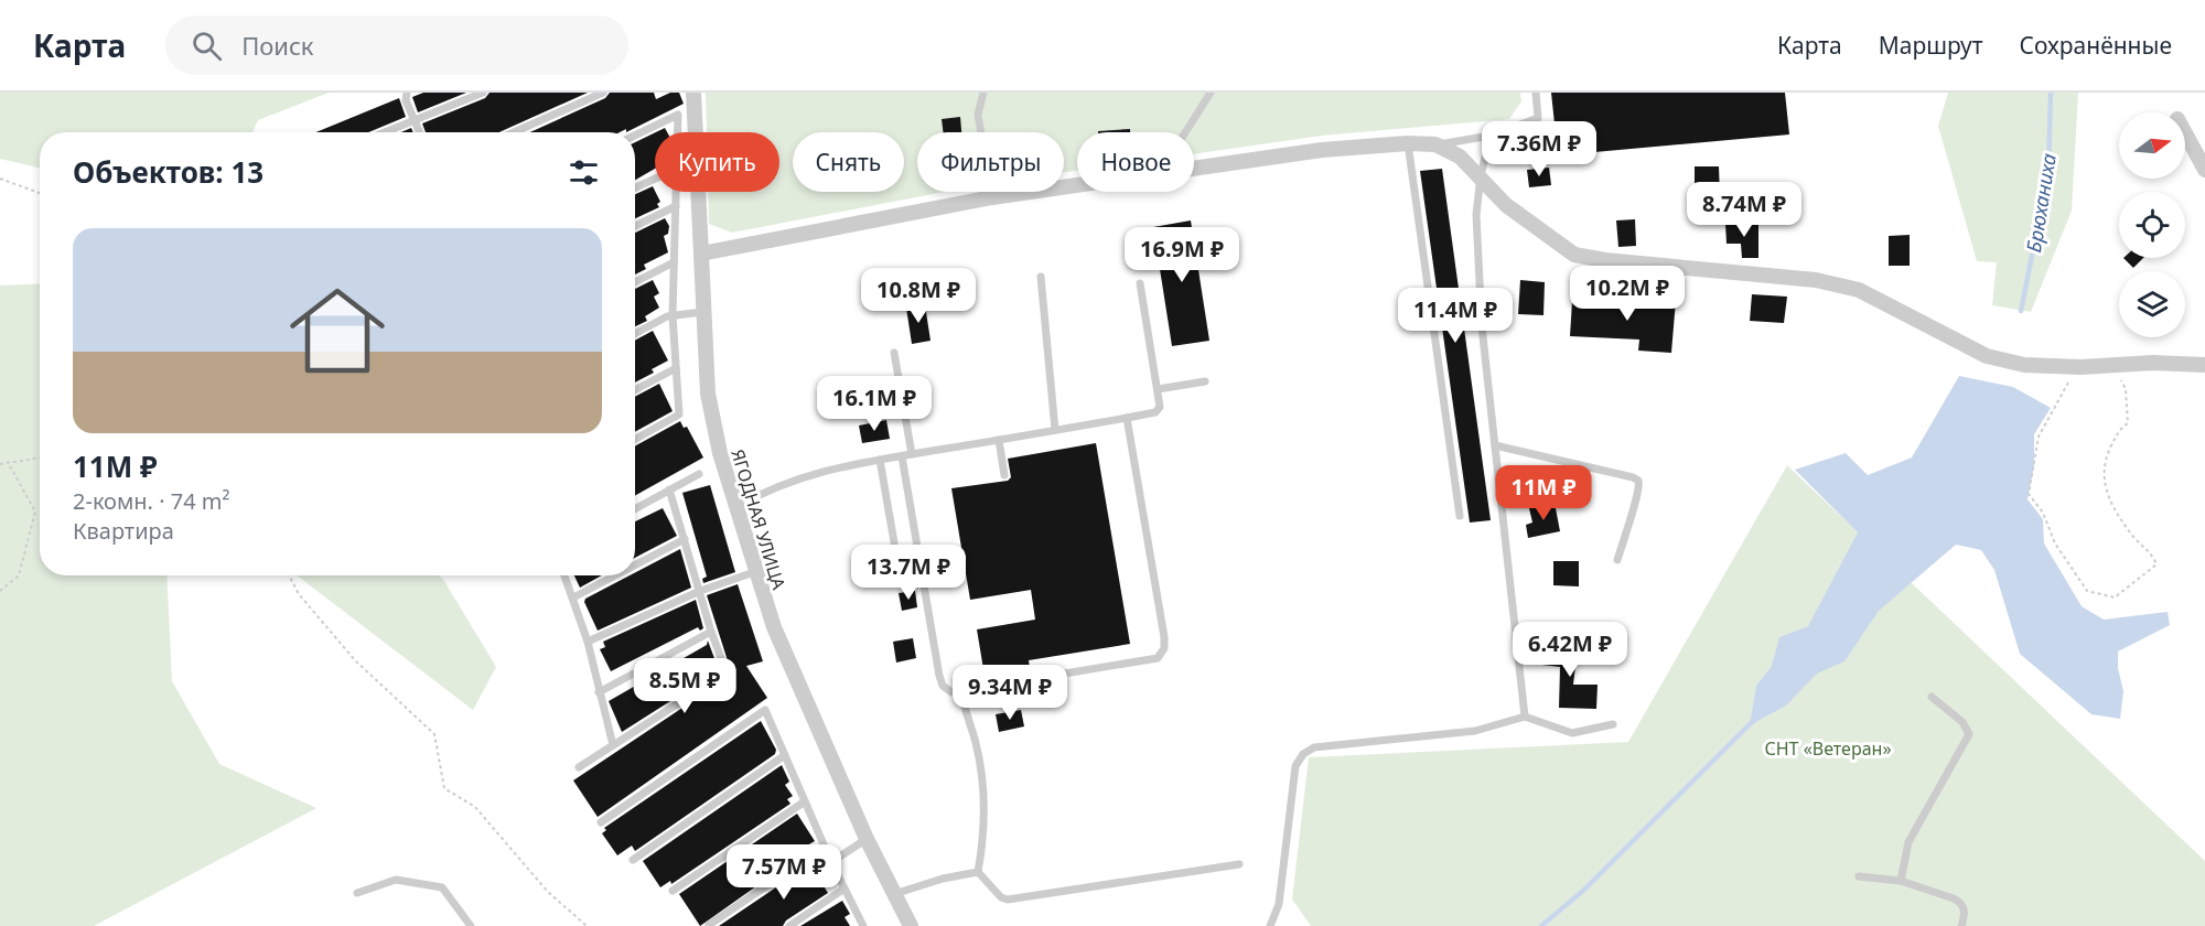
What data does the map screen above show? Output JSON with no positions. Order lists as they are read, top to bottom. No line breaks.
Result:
{"streets":{"street":["ЯГОДНАЯ УЛИЦА"]},"water":["Брюханиха"],"parks":["СНТ «Ветеран»"],"north":"right","page":{"header":"Карта","search":"Поиск","nav":["Карта","Маршрут","Сохранённые"],"price":["7.36M ₽","8.74M ₽","16.9M ₽","10.2M ₽","10.8M ₽","11.4M ₽","16.1M ₽","11M ₽","13.7M ₽","6.42M ₽","8.5M ₽","9.34M ₽","7.57M ₽"],"chip":["Купить","Снять","Фильтры","Новое"],"heading":"Объектов: 13","list":[{"name":"11M ₽","note":"2-комн. · 74 m² · Квартира"}]}}
